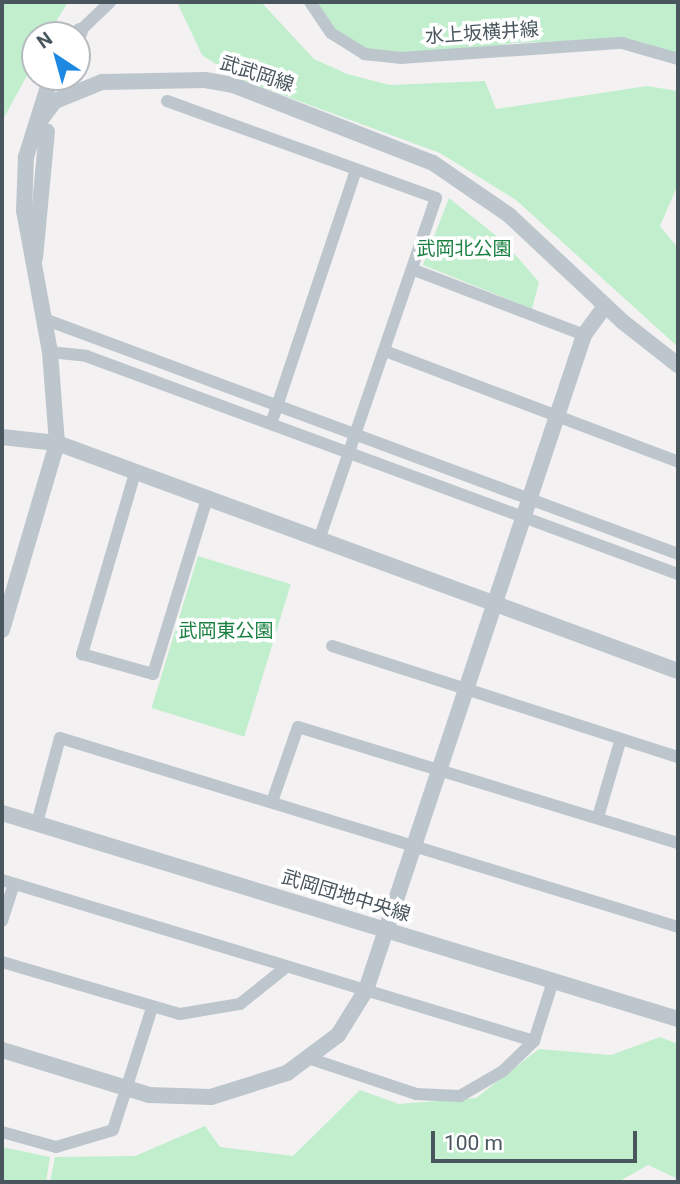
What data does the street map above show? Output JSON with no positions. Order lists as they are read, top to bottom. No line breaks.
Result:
{"streets":{"street":["水上坂横井線","武武岡線","武岡団地中央線"]},"parks":["武岡北公園","武岡東公園"],"scale_bar":"100 m","north":"top left"}
